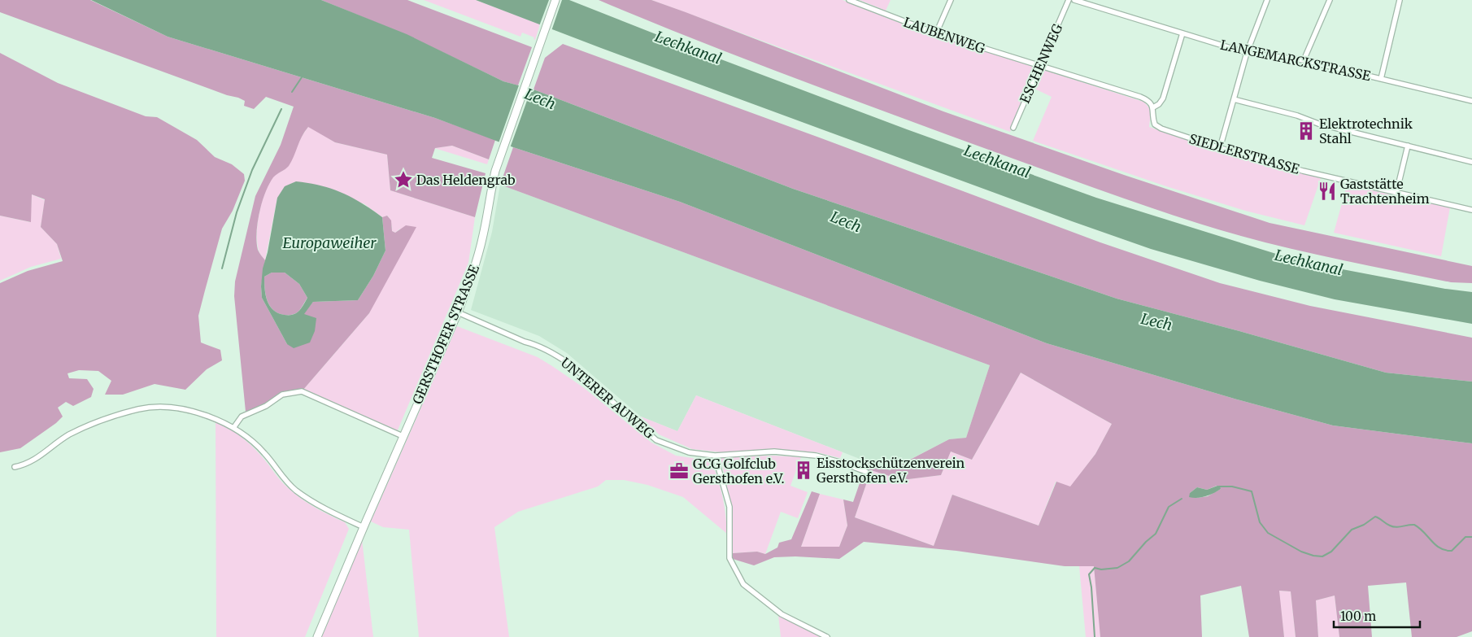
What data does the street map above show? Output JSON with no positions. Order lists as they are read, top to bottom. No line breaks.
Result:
{"streets":{"main road":["GERSTHOFER STRASSE"],"street":["LAUBENWEG","LANGEMARCKSTRASSE","ESCHENWEG","SIEDLERSTRASSE","UNTERER AUWEG"]},"crossings":[["LAUBENWEG","ESCHENWEG"],["GERSTHOFER STRASSE","UNTERER AUWEG"]],"water":["Lechkanal","Lech","Europaweiher"],"places":{"building":["Elektrotechnik Stahl","Eisstockschützenverein Gersthofen e.V."],"place":["Das Heldengrab"],"restaurant":["Gaststätte Trachtenheim"],"office":["GCG Golfclub Gersthofen e.V."]},"scale_bar":"100 m"}
